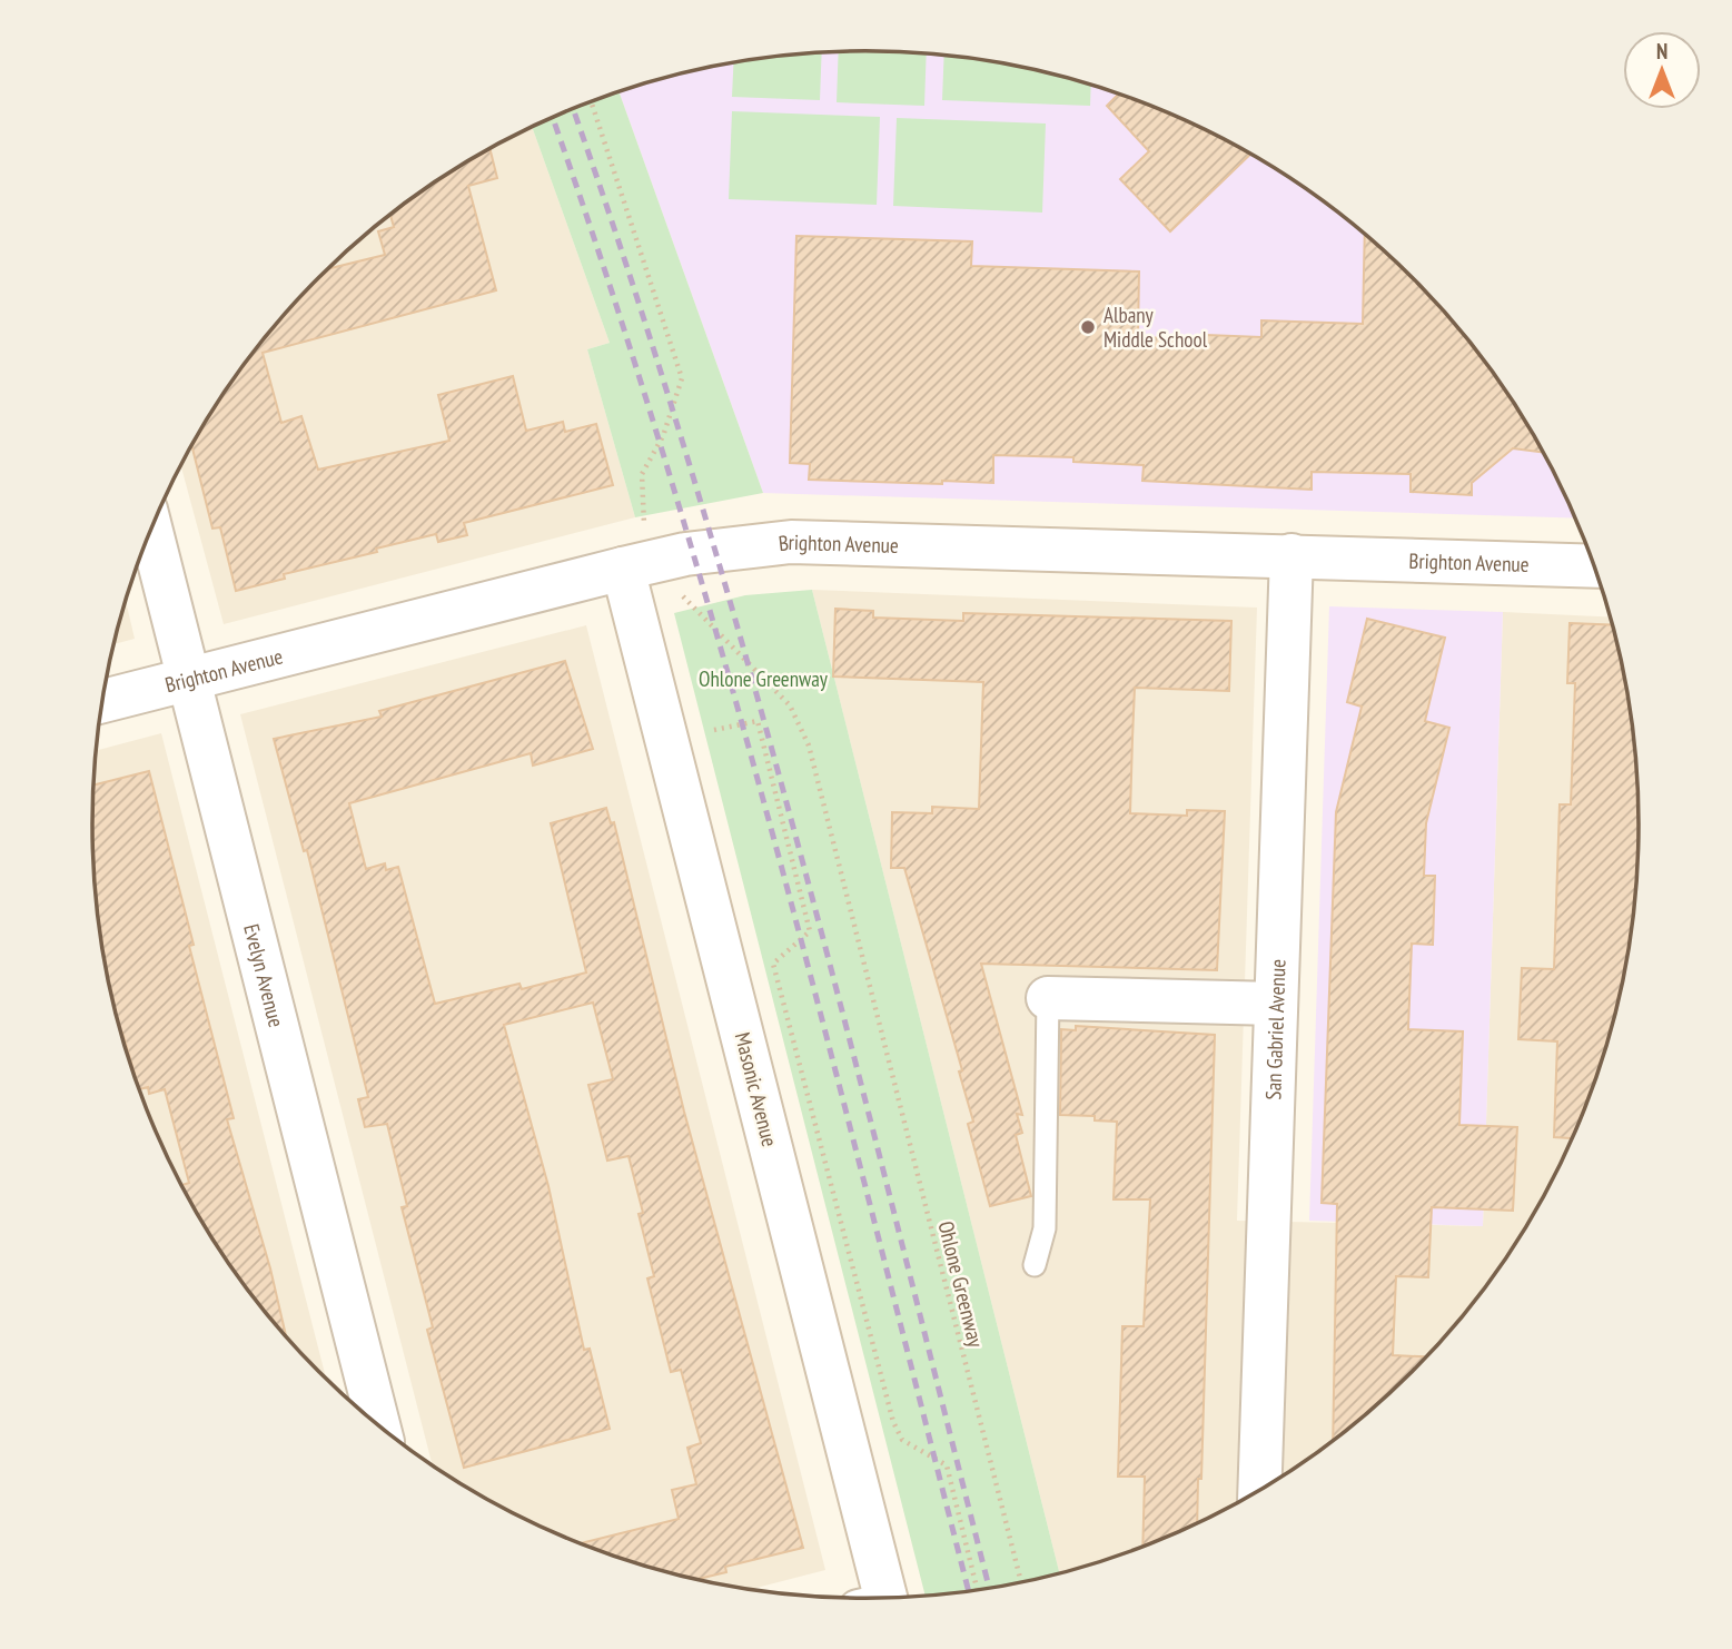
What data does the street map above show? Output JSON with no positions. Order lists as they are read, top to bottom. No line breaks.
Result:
{"streets":{"street":["Brighton Avenue","Evelyn Avenue","San Gabriel Avenue","Masonic Avenue"],"path":["Ohlone Greenway"]},"crossings":[["Brighton Avenue","Evelyn Avenue"],["Brighton Avenue","San Gabriel Avenue"],["Brighton Avenue","Masonic Avenue"],["Brighton Avenue","Ohlone Greenway"],["Masonic Avenue","Ohlone Greenway"]],"parks":["Ohlone Greenway"],"places":["Albany Middle School"],"north":"top"}
